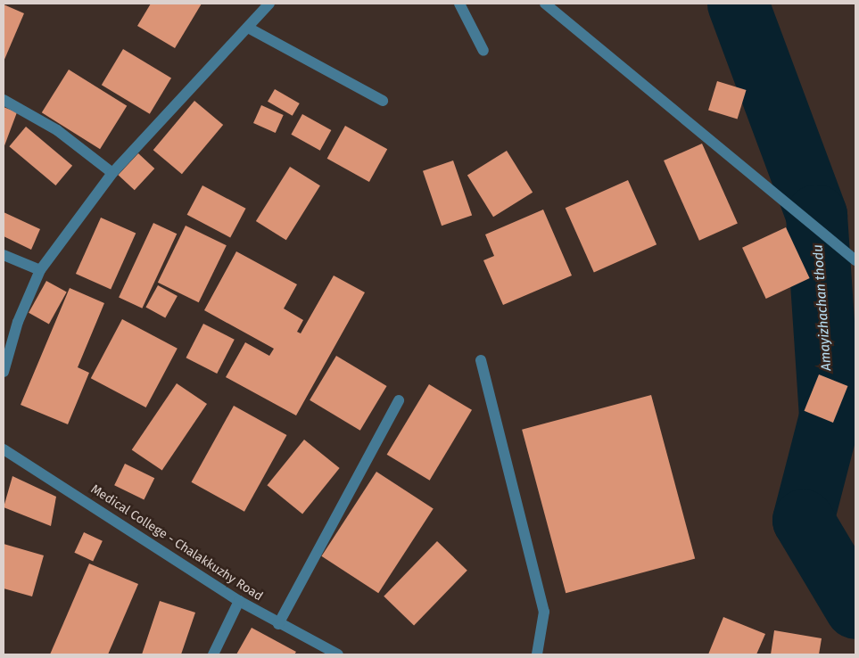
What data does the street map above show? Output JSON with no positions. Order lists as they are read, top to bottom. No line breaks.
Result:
{"streets":{"street":["Medical College - Chalakkuzhy Road"]},"water":["Amayizhachan thodu"]}
